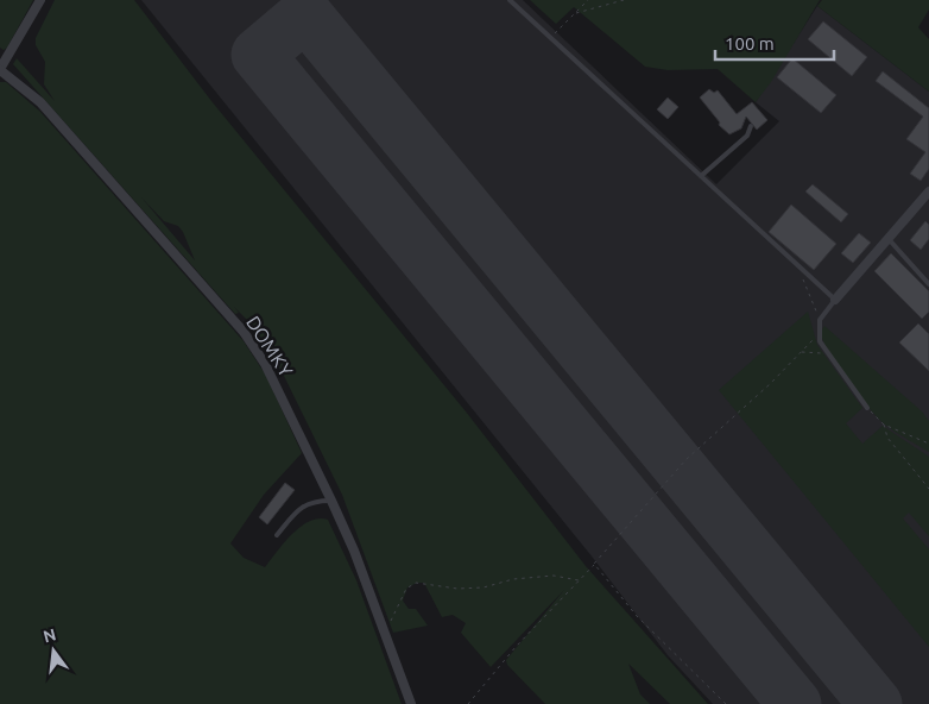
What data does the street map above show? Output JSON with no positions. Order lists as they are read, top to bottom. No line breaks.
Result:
{"streets":{"street":["DOMKY"]},"scale_bar":"100 m","north":"top"}
